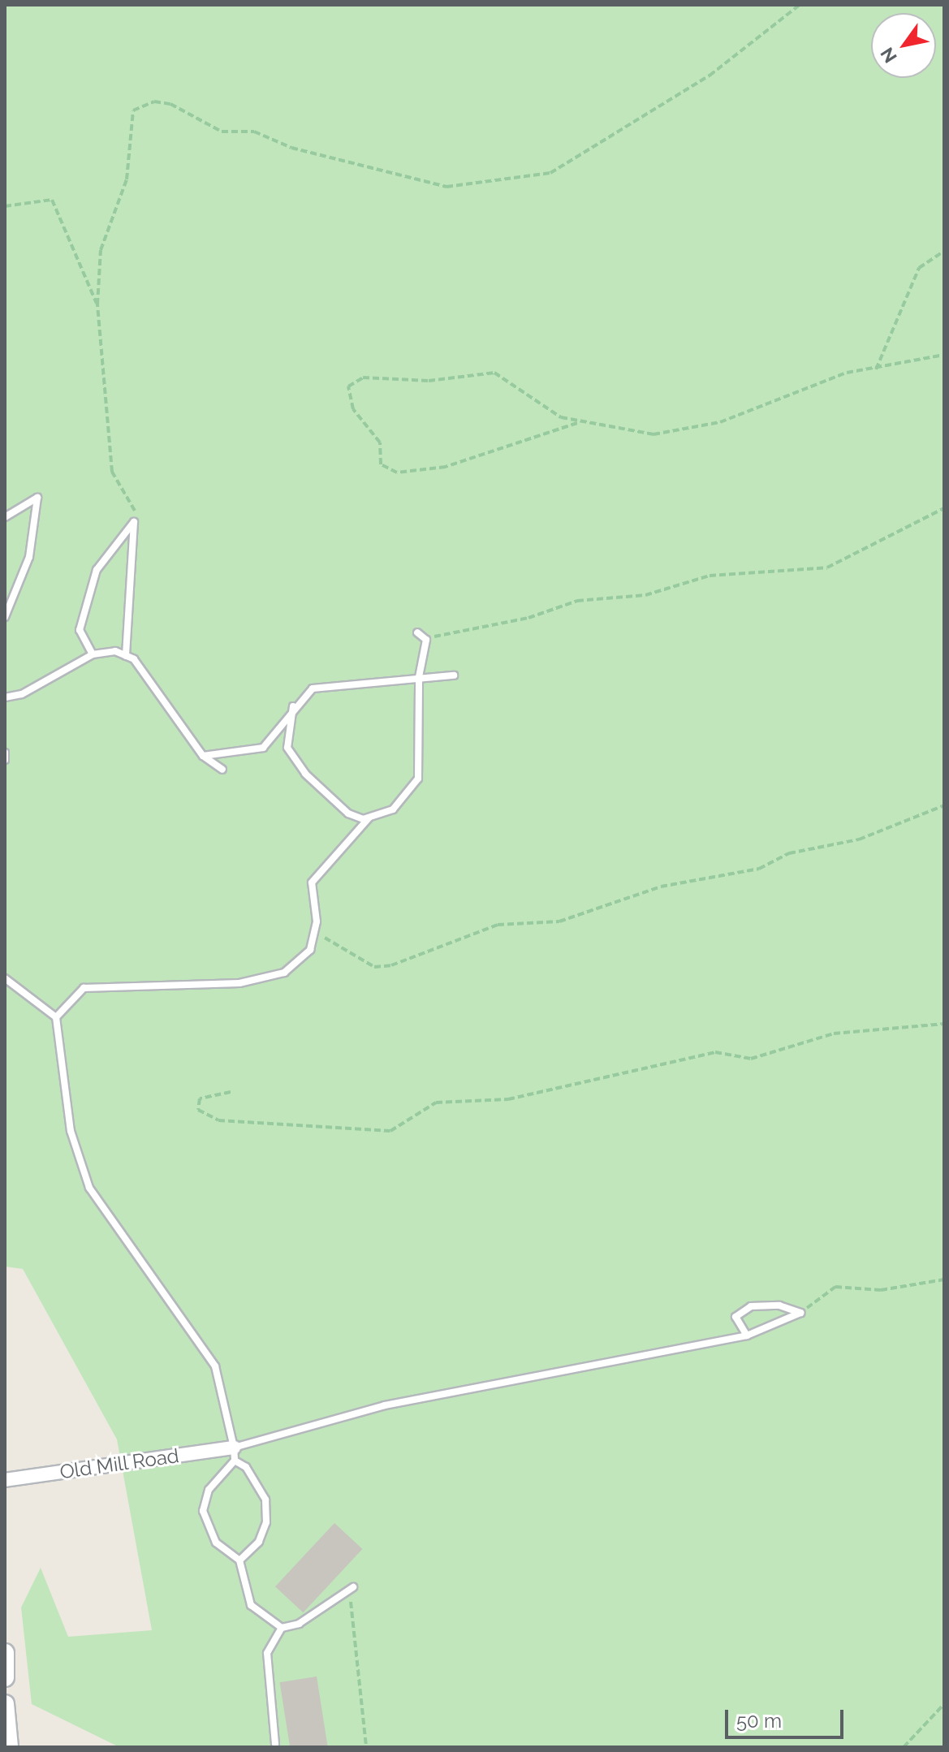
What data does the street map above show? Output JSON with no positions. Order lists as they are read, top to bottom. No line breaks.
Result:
{"streets":{"street":["Old Mill Road"]},"scale_bar":"50 m","north":"bottom left"}
